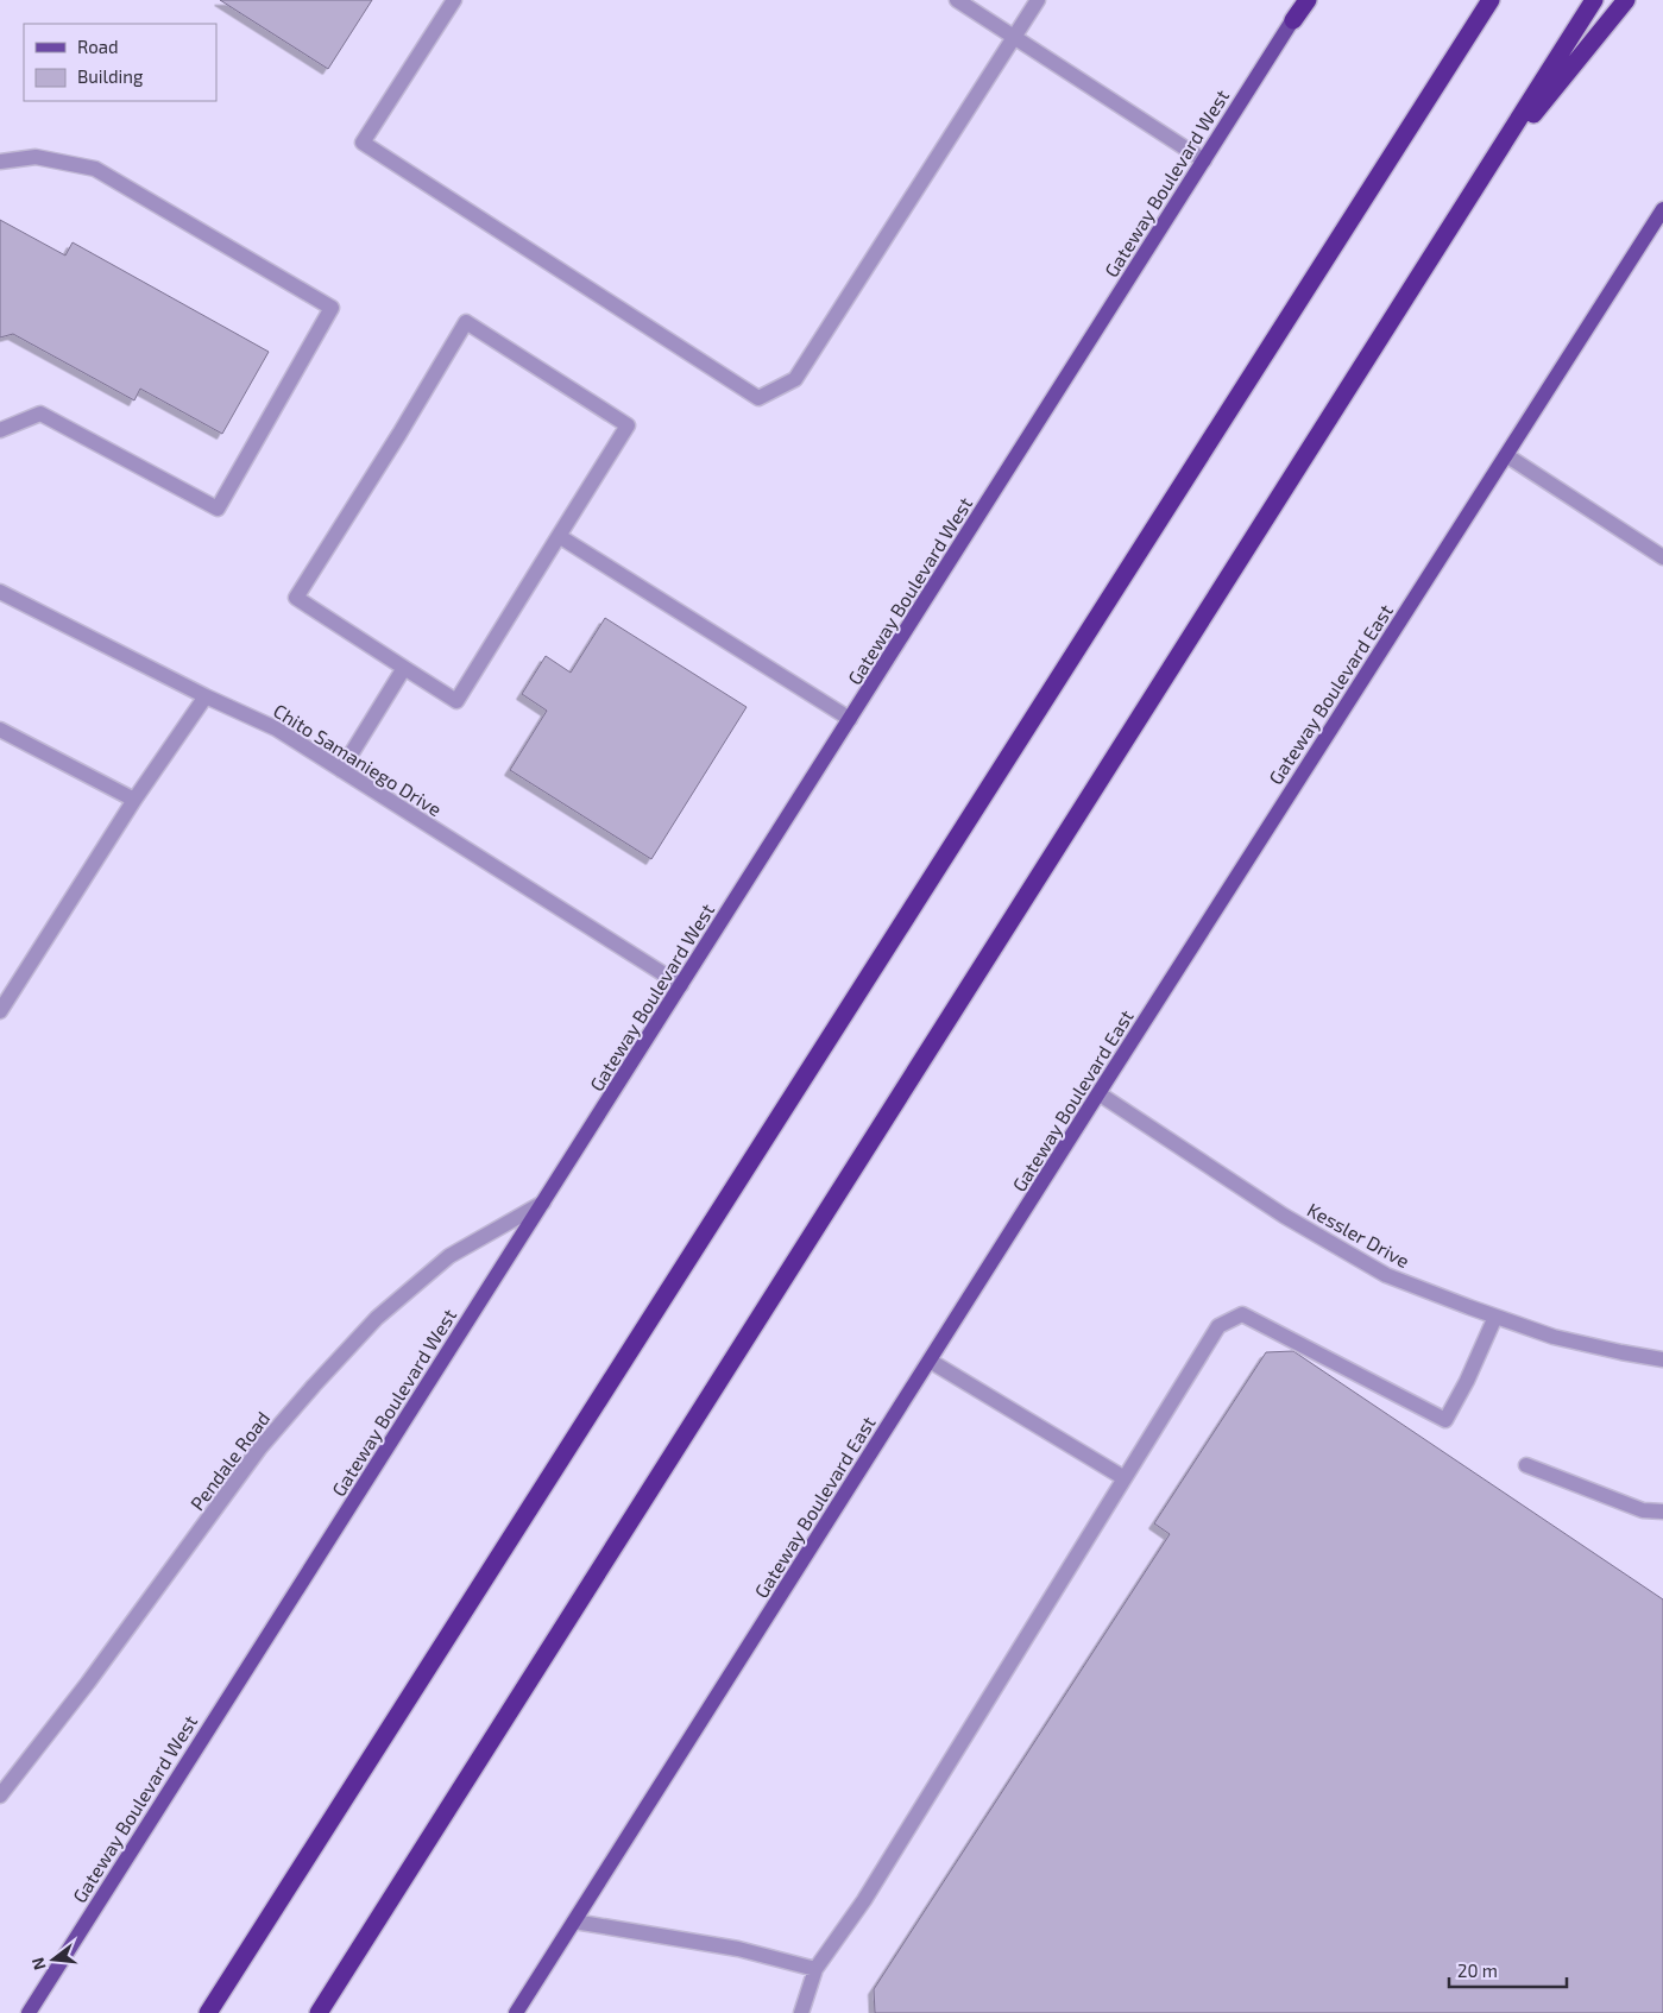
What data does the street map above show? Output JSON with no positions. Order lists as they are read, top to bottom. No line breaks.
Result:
{"streets":{"main road":["Gateway Boulevard West","Gateway Boulevard East"],"street":["Chito Samaniego Drive","Kessler Drive","Pendale Road"]},"crossings":[["Gateway Boulevard West","Chito Samaniego Drive"],["Gateway Boulevard West","Pendale Road"],["Gateway Boulevard East","Kessler Drive"]],"legend":["Road","Building"],"scale_bar":"20 m","north":"left"}
